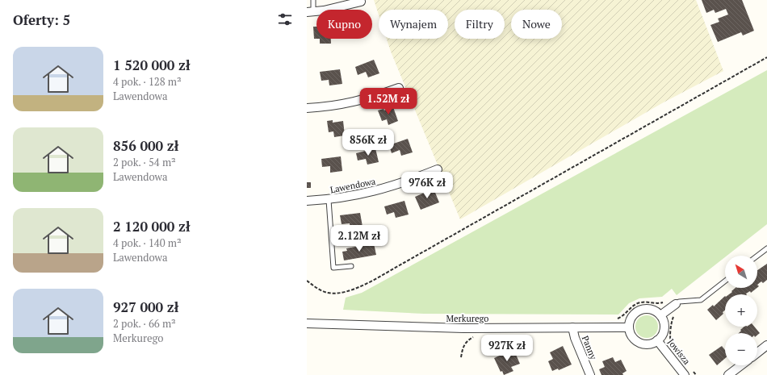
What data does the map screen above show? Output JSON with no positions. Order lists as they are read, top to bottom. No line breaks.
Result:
{"streets":{"street":["Lawendowa","Merkurego","Panny","Jowisza"]},"crossings":[["Merkurego","Panny"],["Merkurego","Jowisza"]],"north":"top left","page":{"heading":"Oferty: 5","chip":["Kupno","Wynajem","Filtry","Nowe"],"list":[{"name":"1 520 000 zł","note":"4 pok. · 128 m² · Lawendowa"},{"name":"856 000 zł","note":"2 pok. · 54 m² · Lawendowa"},{"name":"2 120 000 zł","note":"4 pok. · 140 m² · Lawendowa"},{"name":"927 000 zł","note":"2 pok. · 66 m² · Merkurego"}],"price":["1.52M zł","856K zł","976K zł","2.12M zł","927K zł"],"map_buttons":["+","−"]}}
